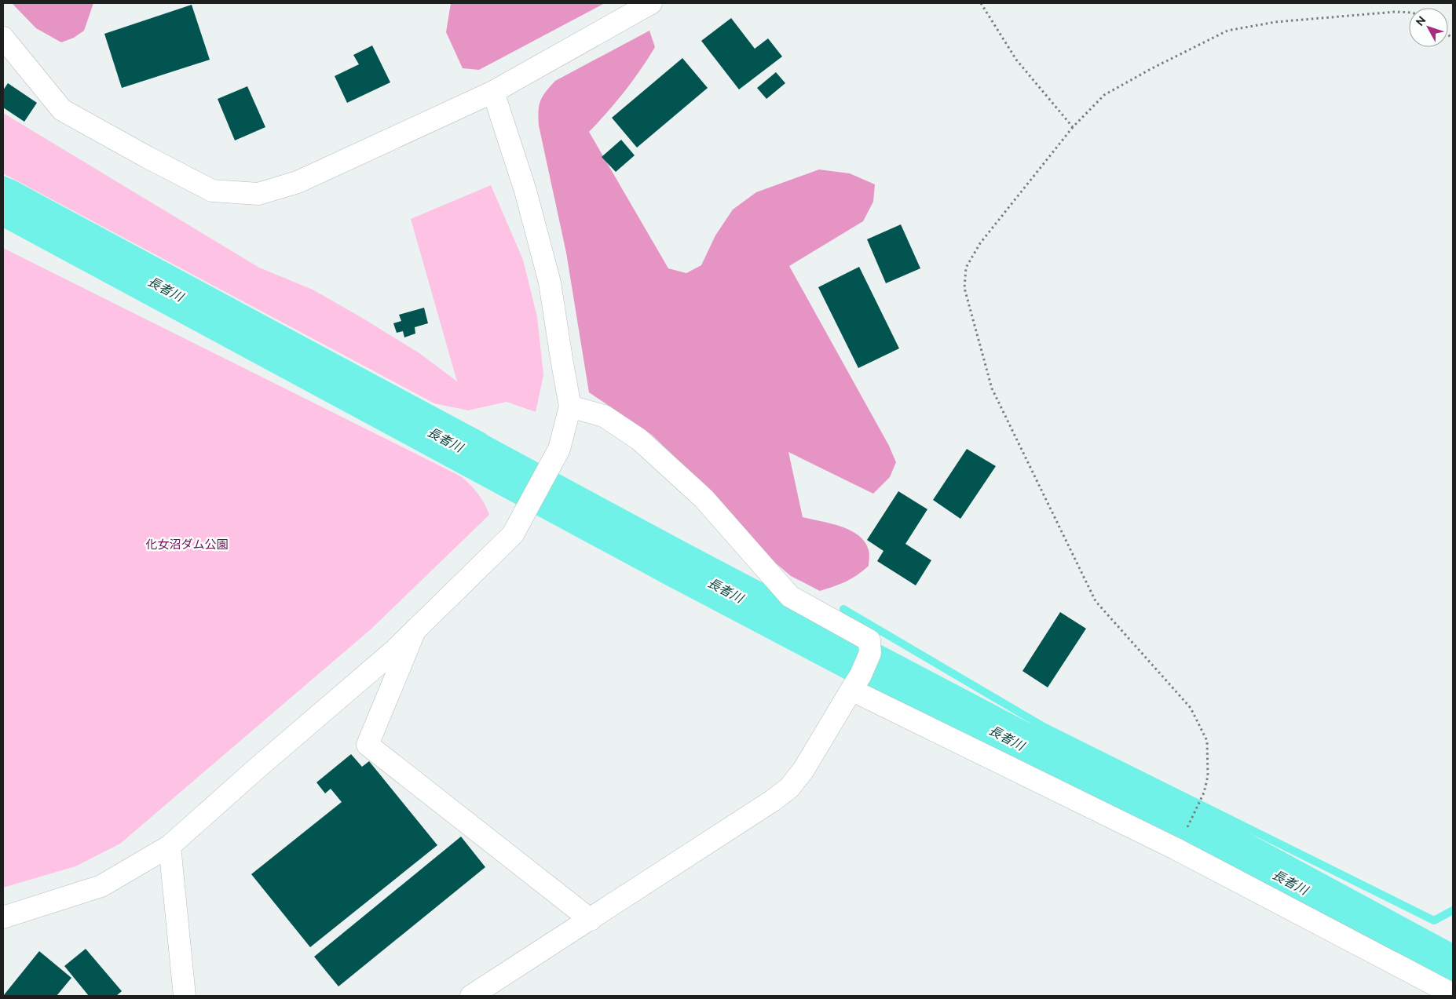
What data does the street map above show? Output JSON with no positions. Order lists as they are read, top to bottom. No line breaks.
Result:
{"water":["長者川"],"parks":["化女沼ダム公園"],"north":"top left"}
